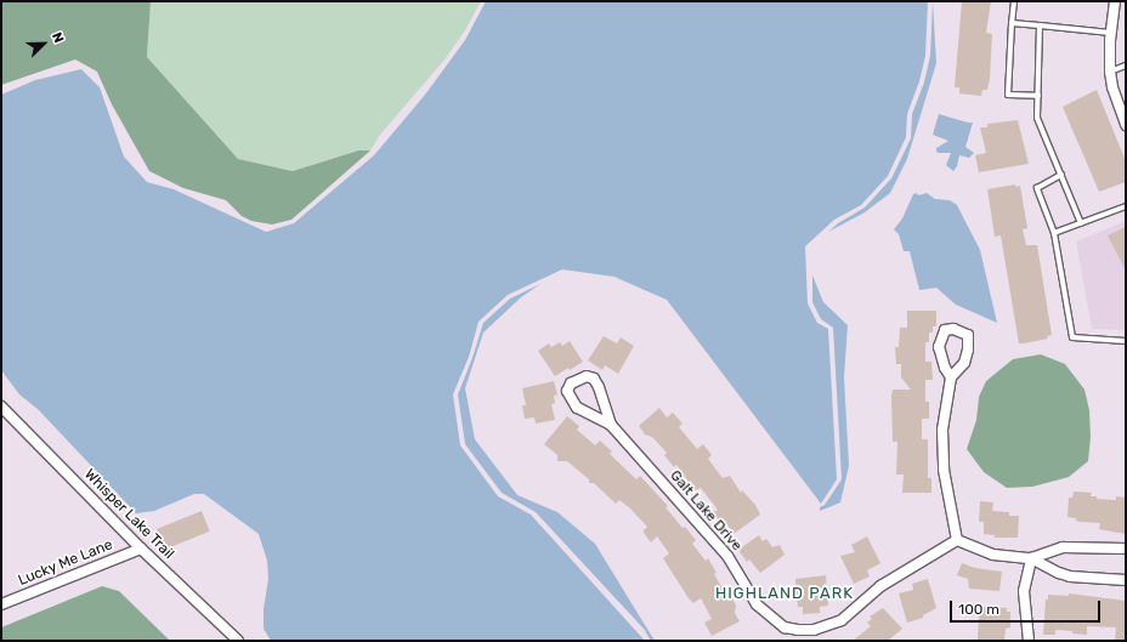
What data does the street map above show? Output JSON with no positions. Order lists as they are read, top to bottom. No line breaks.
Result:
{"streets":{"street":["Galt Lake Drive","Whisper Lake Trail","Lucky Me Lane"]},"crossings":[["Whisper Lake Trail","Lucky Me Lane"]],"districts":["HIGHLAND PARK"],"scale_bar":"100 m","north":"top right"}
